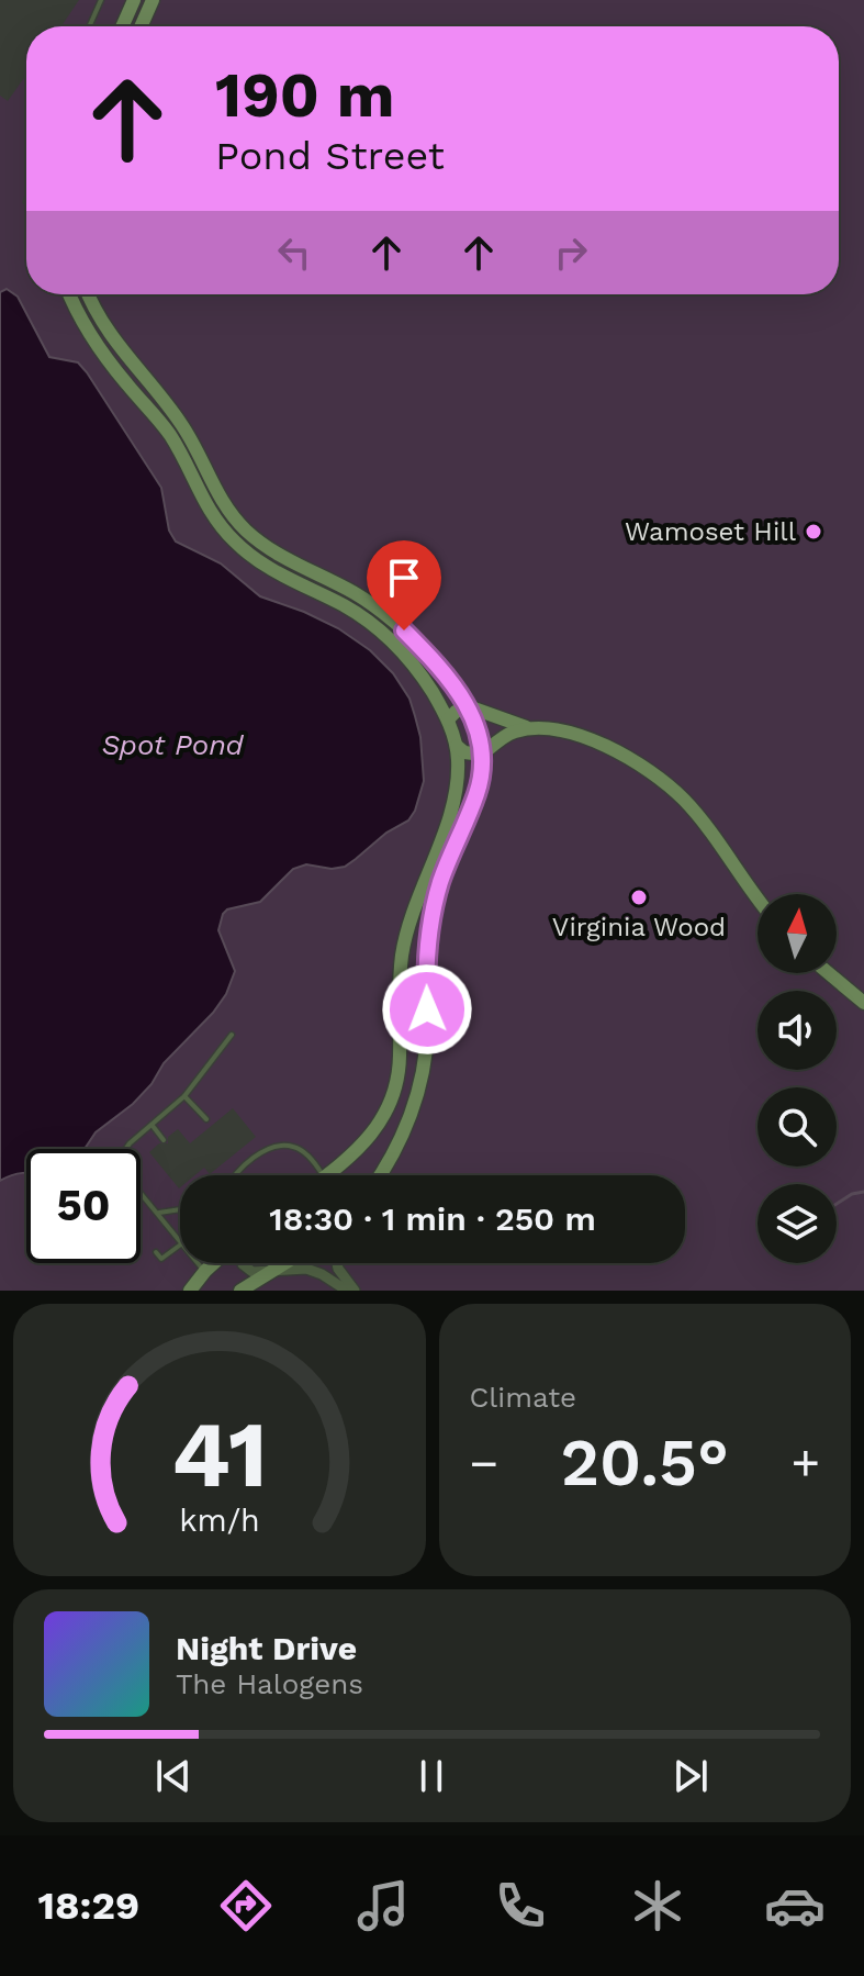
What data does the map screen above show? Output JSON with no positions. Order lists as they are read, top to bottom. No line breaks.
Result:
{"water":["Spot Pond"],"places":["Wamoset Hill","Virginia Wood"],"north":"top","page":{"turn":["190 m","Pond Street"],"limit":"50","trip":"18:30 · 1 min · 250 m","tile":"Climate","heat":["−","20.5°","+"],"song":["Night Drive","The Halogens"],"tabs":"18:29","gauge":["41","km/h"]}}
